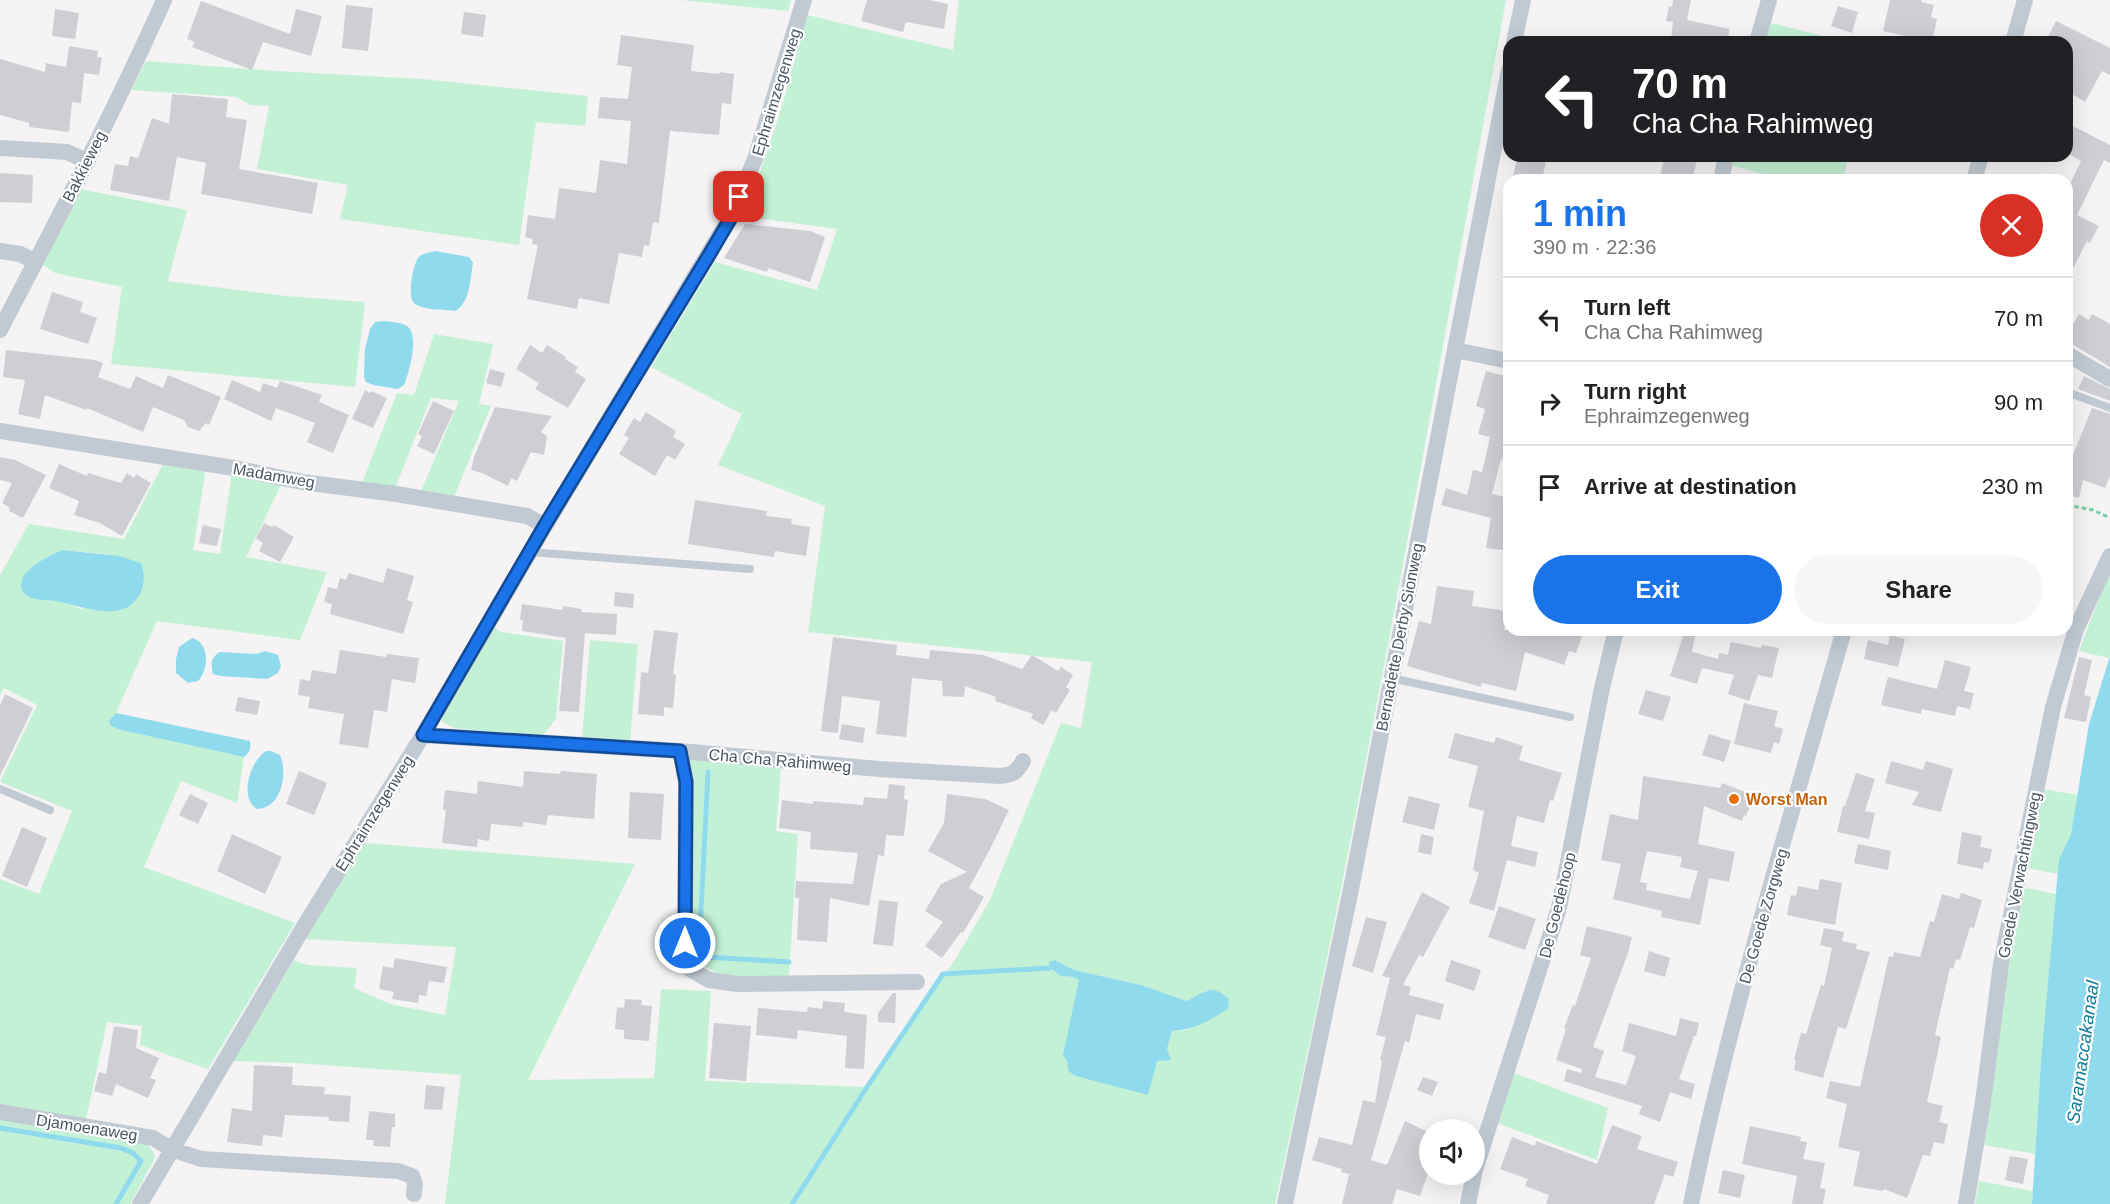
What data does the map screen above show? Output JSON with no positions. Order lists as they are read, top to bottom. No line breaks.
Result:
{"streets":{"street":["Ephraimzegenweg","Bakkieweg","Madamweg","Bernadette Derby Sionweg","Cha Cha Rahimweg","Goede Verwachtingweg","De Goedehoop","De Goede Zorgweg","Djamoenaweg"]},"crossings":[["Ephraimzegenweg","Madamweg"],["Ephraimzegenweg","Cha Cha Rahimweg"],["Ephraimzegenweg","Djamoenaweg"]],"water":["Saramaccakanaal"],"places":["Worst Man"],"page":{"turn":["70 m","Cha Cha Rahimweg"],"heading":["1 min","390 m · 22:36"],"list":[{"name":"Turn left","note":"Cha Cha Rahimweg","value":"70 m"},{"name":"Turn right","note":"Ephraimzegenweg","value":"90 m"},{"name":"Arrive at destination","value":"230 m"}],"buttons":["Exit","Share"]}}
